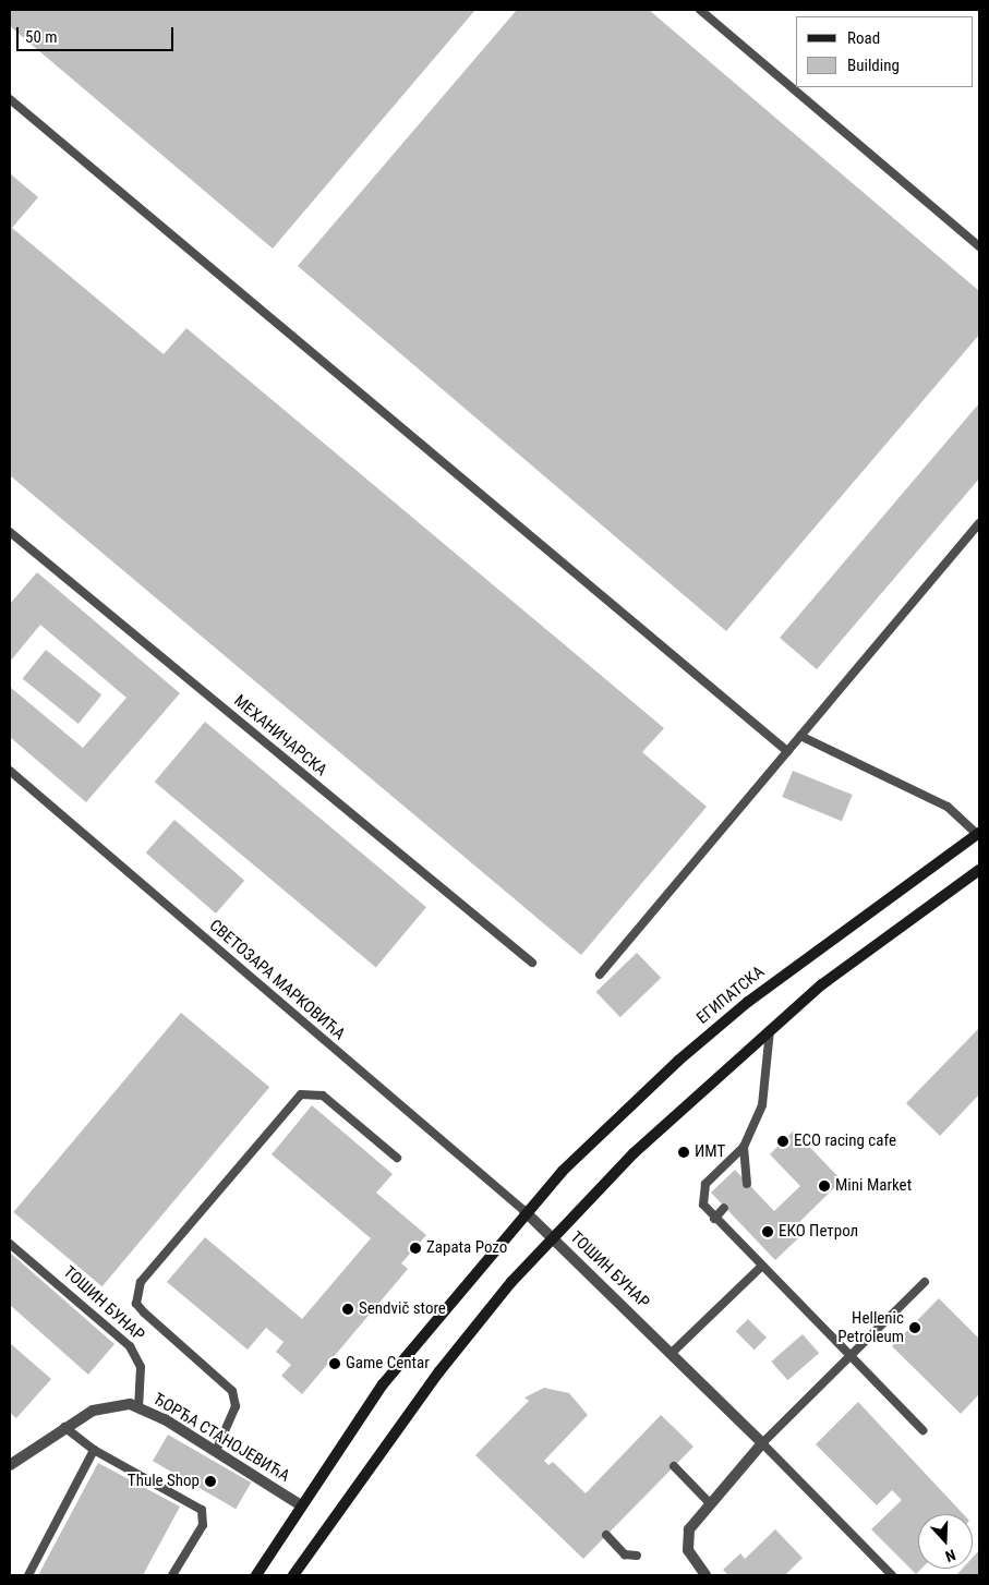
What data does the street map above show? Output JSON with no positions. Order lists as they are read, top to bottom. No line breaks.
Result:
{"streets":{"main road":["ЕГИПАТСКА","ТОШИН БУНАР"],"street":["ЂОРЂА СТАНОЈЕВИЋА"],"lane":["МЕХАНИЧАРСКА","СВЕТОЗАРА МАРКОВИЋА"]},"crossings":[["СВЕТОЗАРА МАРКОВИЋА","ЕГИПАТСКА"],["ТОШИН БУНАР","ЂОРЂА СТАНОЈЕВИЋА"]],"places":["ECO racing cafe","ИМТ","Mini Market","ЕКО Петрол","Zapata Pozo","Sendvič store","Hellenic Petroleum","Game Centar","Thule Shop"],"legend":["Road","Building"],"scale_bar":"50 m","north":"bottom"}
